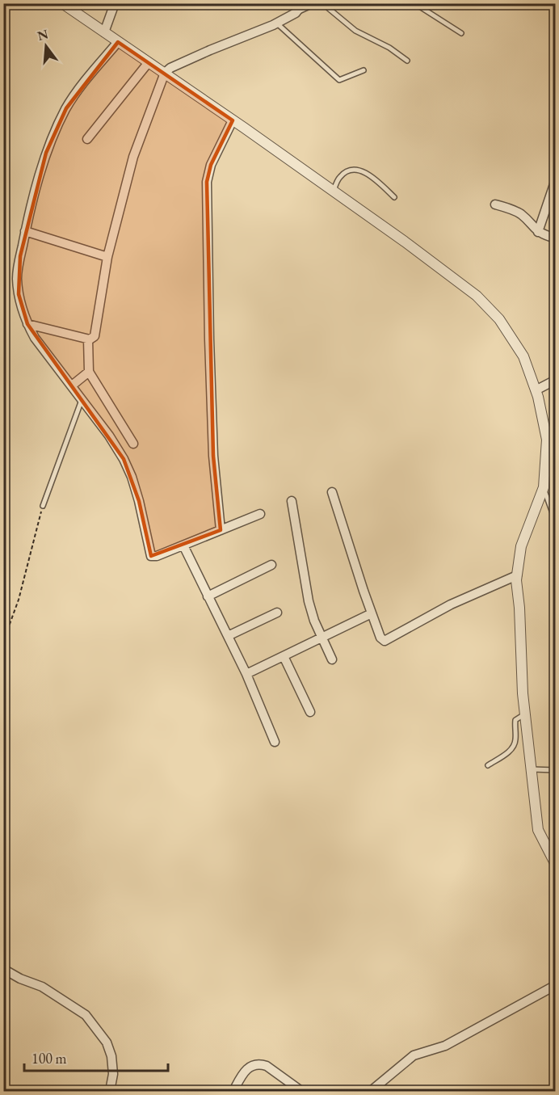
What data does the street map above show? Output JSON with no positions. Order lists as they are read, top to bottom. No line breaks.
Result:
{"scale_bar":"100 m","north":"top"}
